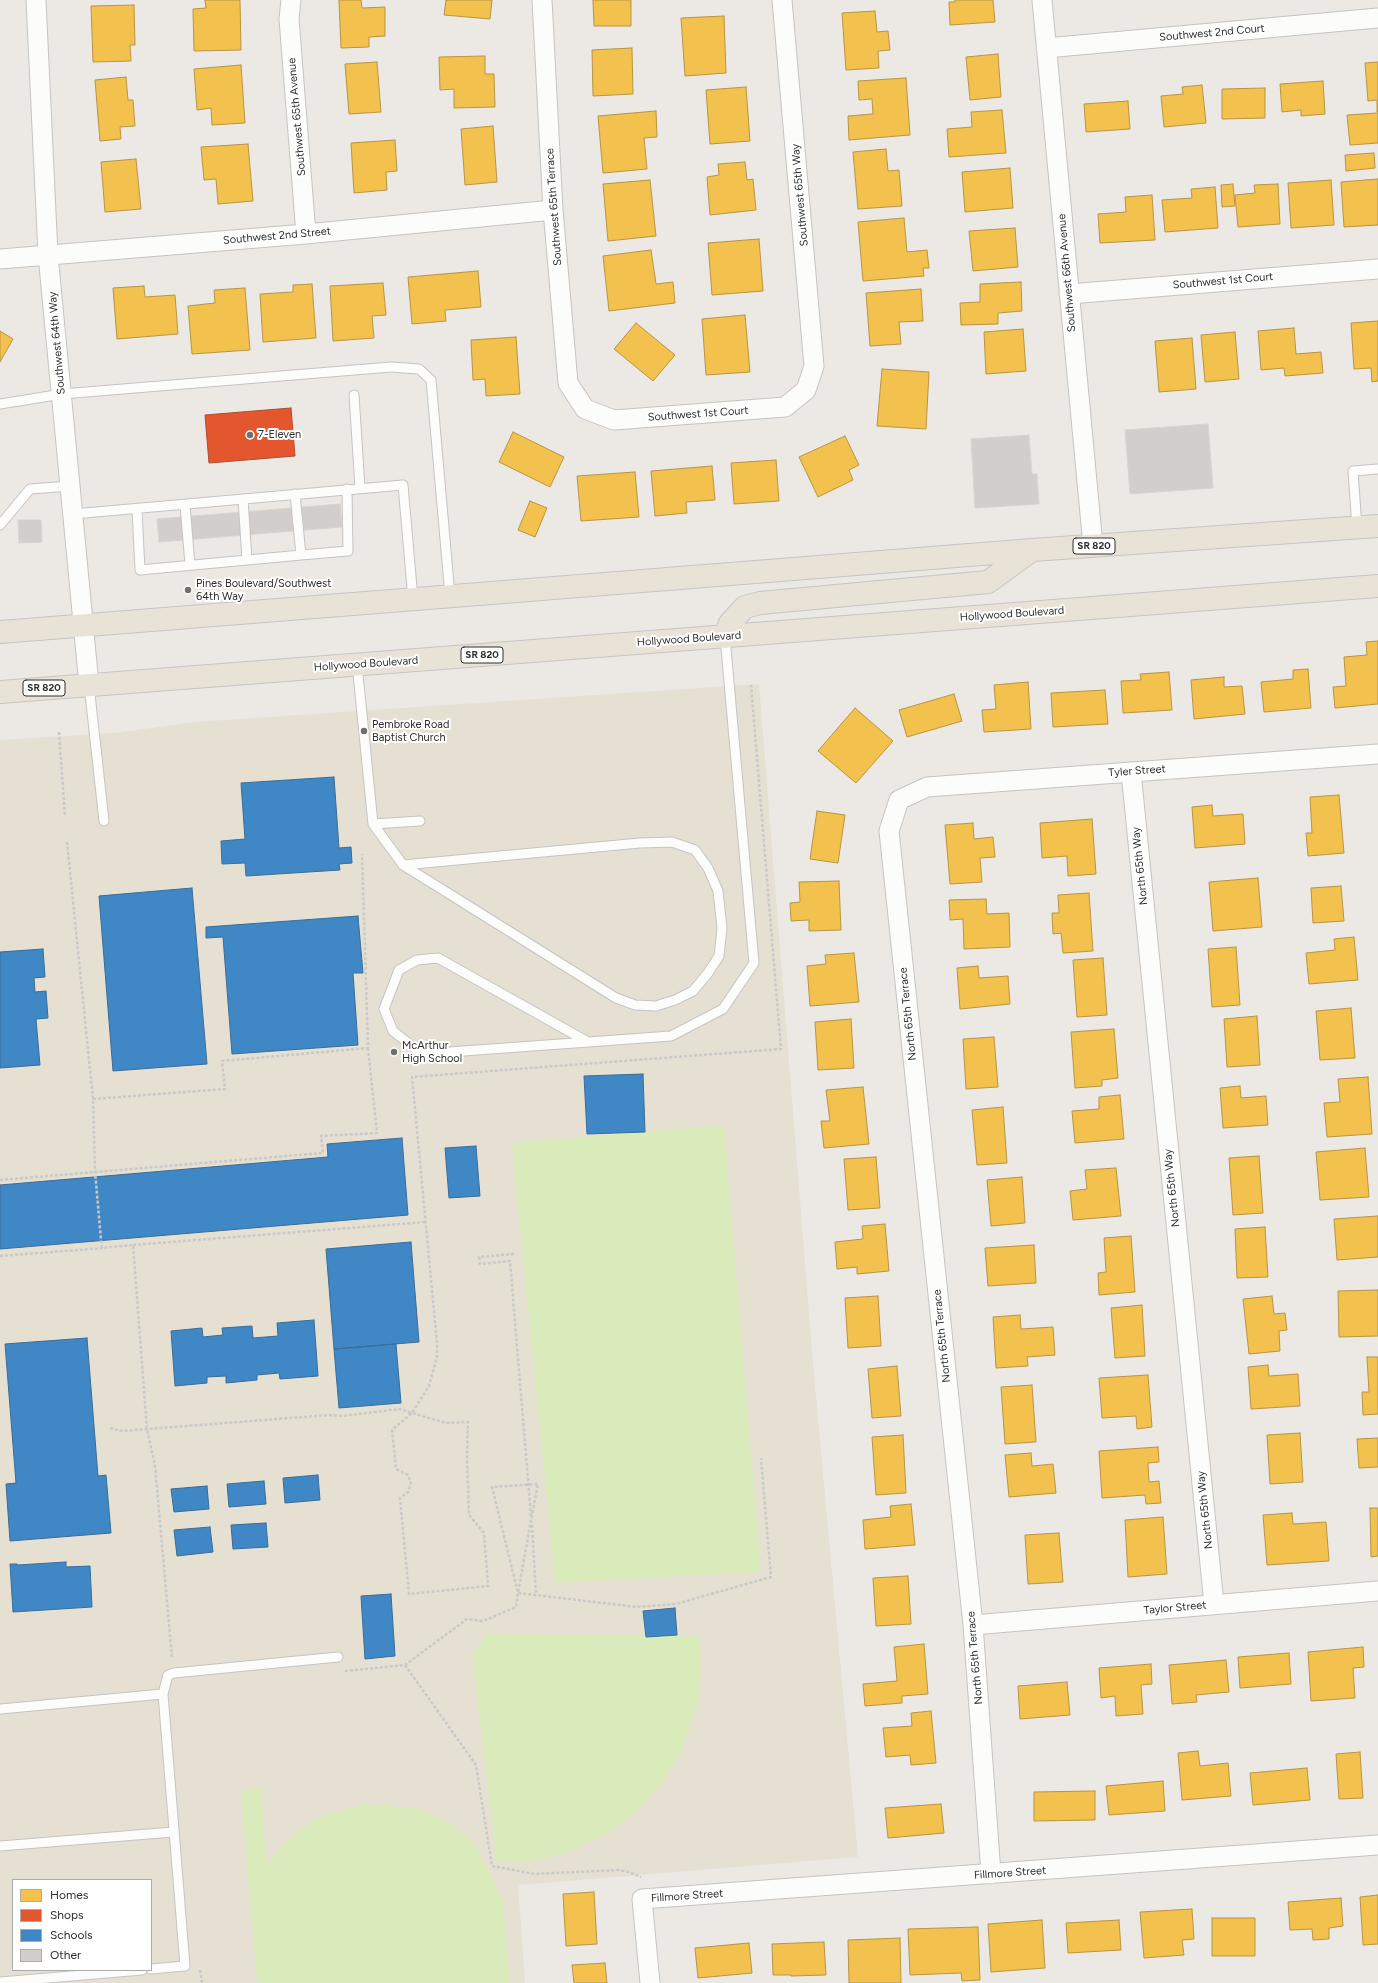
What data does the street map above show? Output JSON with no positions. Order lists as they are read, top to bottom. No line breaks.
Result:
{"streets":{"highway":["SR 820","Hollywood Boulevard"],"street":["Southwest 2nd Court","Southwest 65th Avenue","Southwest 65th Way","Southwest 65th Terrace","Southwest 2nd Street","Southwest 66th Avenue","Southwest 1st Court","Southwest 64th Way","Tyler Street","North 65th Way","North 65th Terrace","Taylor Street","Fillmore Street"]},"crossings":[["Southwest 2nd Court","Southwest 66th Avenue"],["Southwest 65th Avenue","Southwest 2nd Street"],["Southwest 65th Way","Southwest 1st Court"],["Southwest 65th Terrace","Southwest 2nd Street"],["Southwest 65th Terrace","Southwest 1st Court"],["Southwest 2nd Street","Southwest 64th Way"],["Southwest 66th Avenue","Southwest 1st Court"],["Southwest 66th Avenue","SR 820"],["Southwest 64th Way","SR 820"],["Southwest 64th Way","Hollywood Boulevard"],["Tyler Street","North 65th Way"],["Tyler Street","North 65th Terrace"],["North 65th Way","Taylor Street"],["North 65th Terrace","Taylor Street"],["North 65th Terrace","Fillmore Street"]],"places":["7-Eleven","Pines Boulevard/Southwest 64th Way","Pembroke Road Baptist Church","McArthur High School"],"legend":["Homes","Shops","Schools","Other"]}
